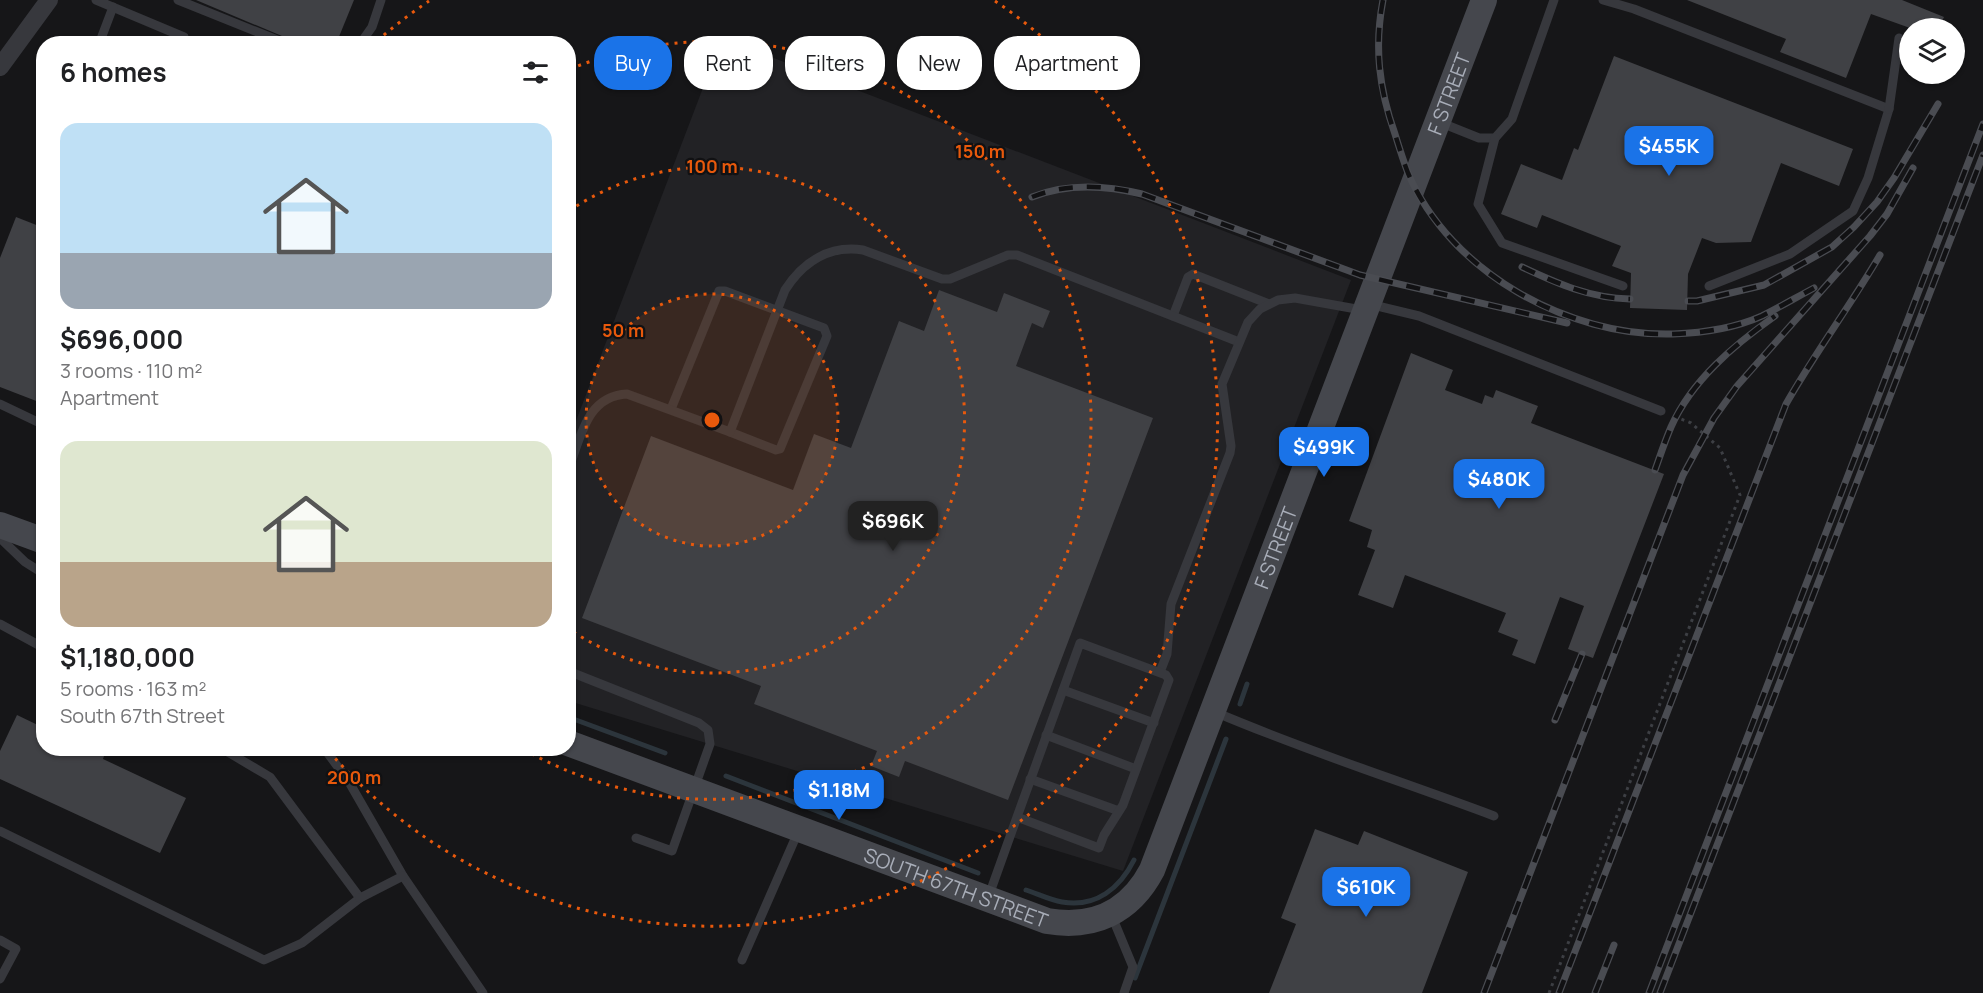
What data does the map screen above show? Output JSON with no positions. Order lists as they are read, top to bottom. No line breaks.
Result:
{"streets":{"street":["F STREET","SOUTH 67TH STREET"]},"crossings":[["F STREET","SOUTH 67TH STREET"]],"page":{"chip":["Buy","Rent","Filters","New","Apartment"],"heading":"6 homes","list":[{"name":"$696,000","note":"3 rooms · 110 m² · Apartment"},{"name":"$1,180,000","note":"5 rooms · 163 m² · South 67th Street"}],"price":["$455K","$499K","$480K","$696K","$1.18M","$610K"]},"rings":["150 m","100 m","50 m","200 m"]}
